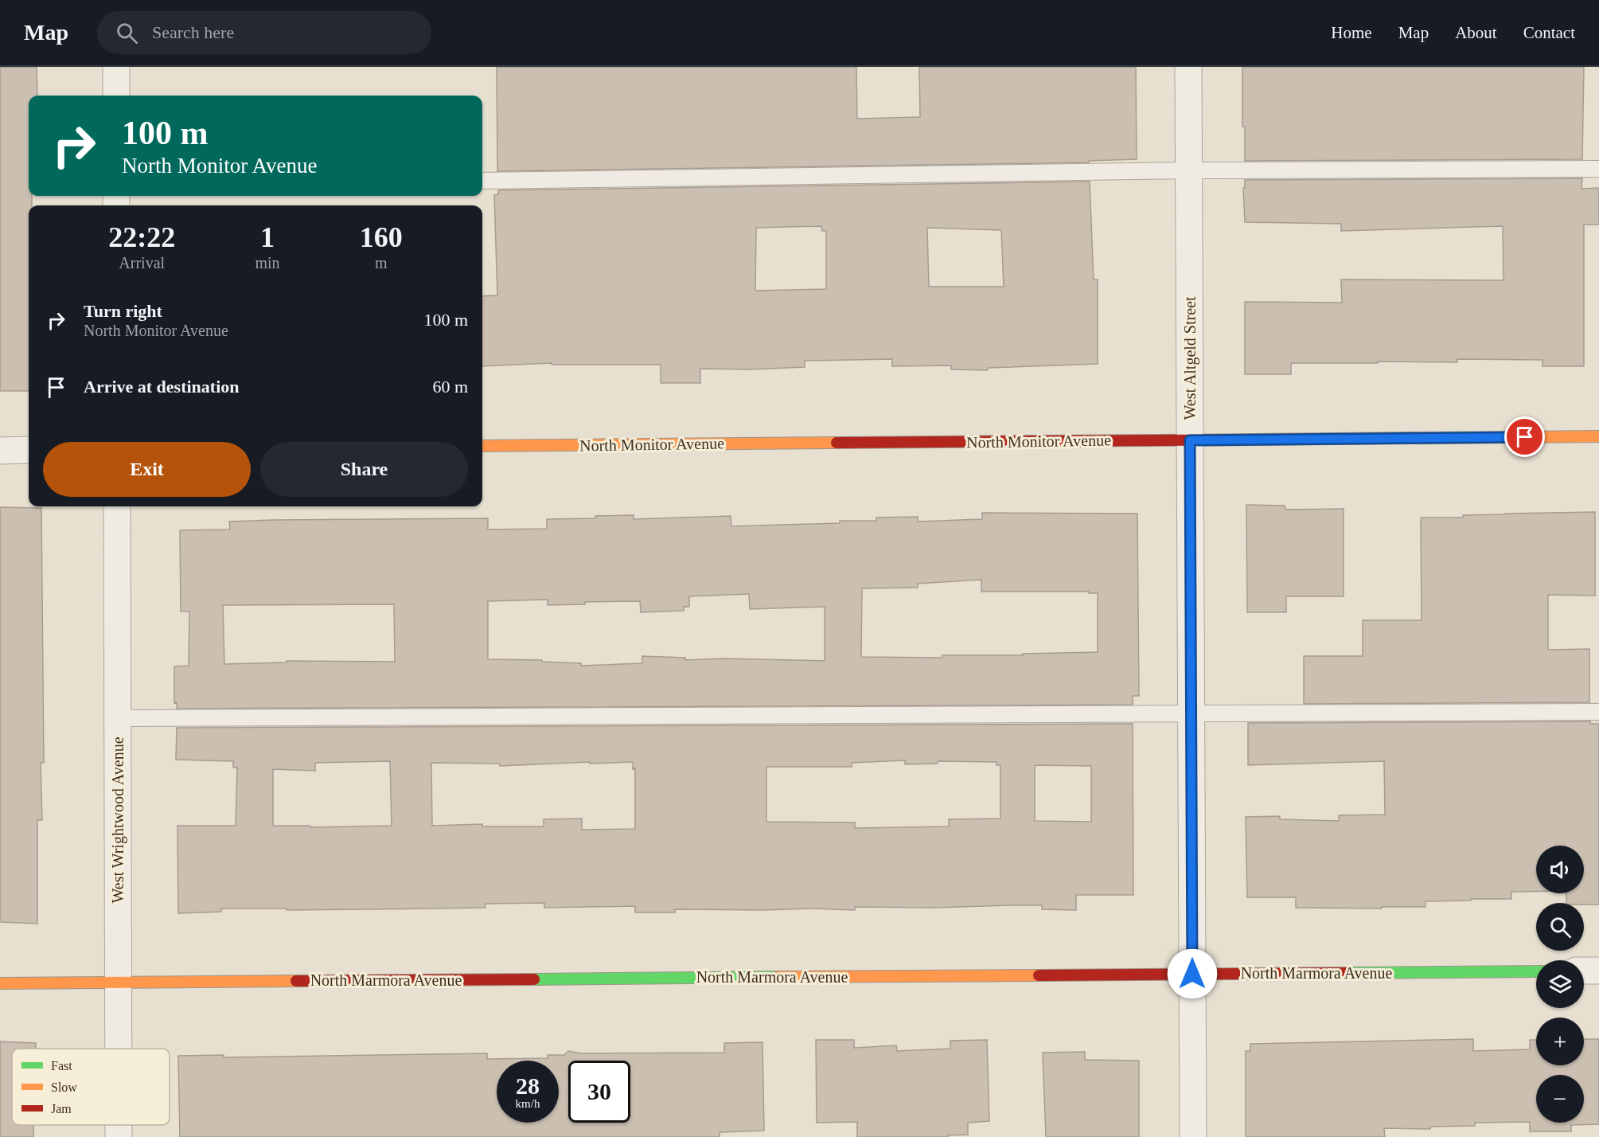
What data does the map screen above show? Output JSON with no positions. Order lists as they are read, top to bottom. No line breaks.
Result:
{"streets":{"street":["West Altgeld Street","North Monitor Avenue","West Wrightwood Avenue","North Marmora Avenue"]},"crossings":[["West Altgeld Street","North Monitor Avenue"],["West Altgeld Street","North Marmora Avenue"],["West Wrightwood Avenue","North Marmora Avenue"]],"legend":["Fast","Slow","Jam"],"page":{"header":"Map","search":"Search here","nav":["Home","Map","About","Contact"],"turn":["100 m","North Monitor Avenue"],"eta":["22:22","Arrival","1","min","160","m"],"list":[{"name":"Turn right","note":"North Monitor Avenue","value":"100 m"},{"name":"Arrive at destination","value":"60 m"}],"buttons":["Exit","Share"],"map_buttons":["+","−"],"speed":"28 km/h","limit":"30"}}
